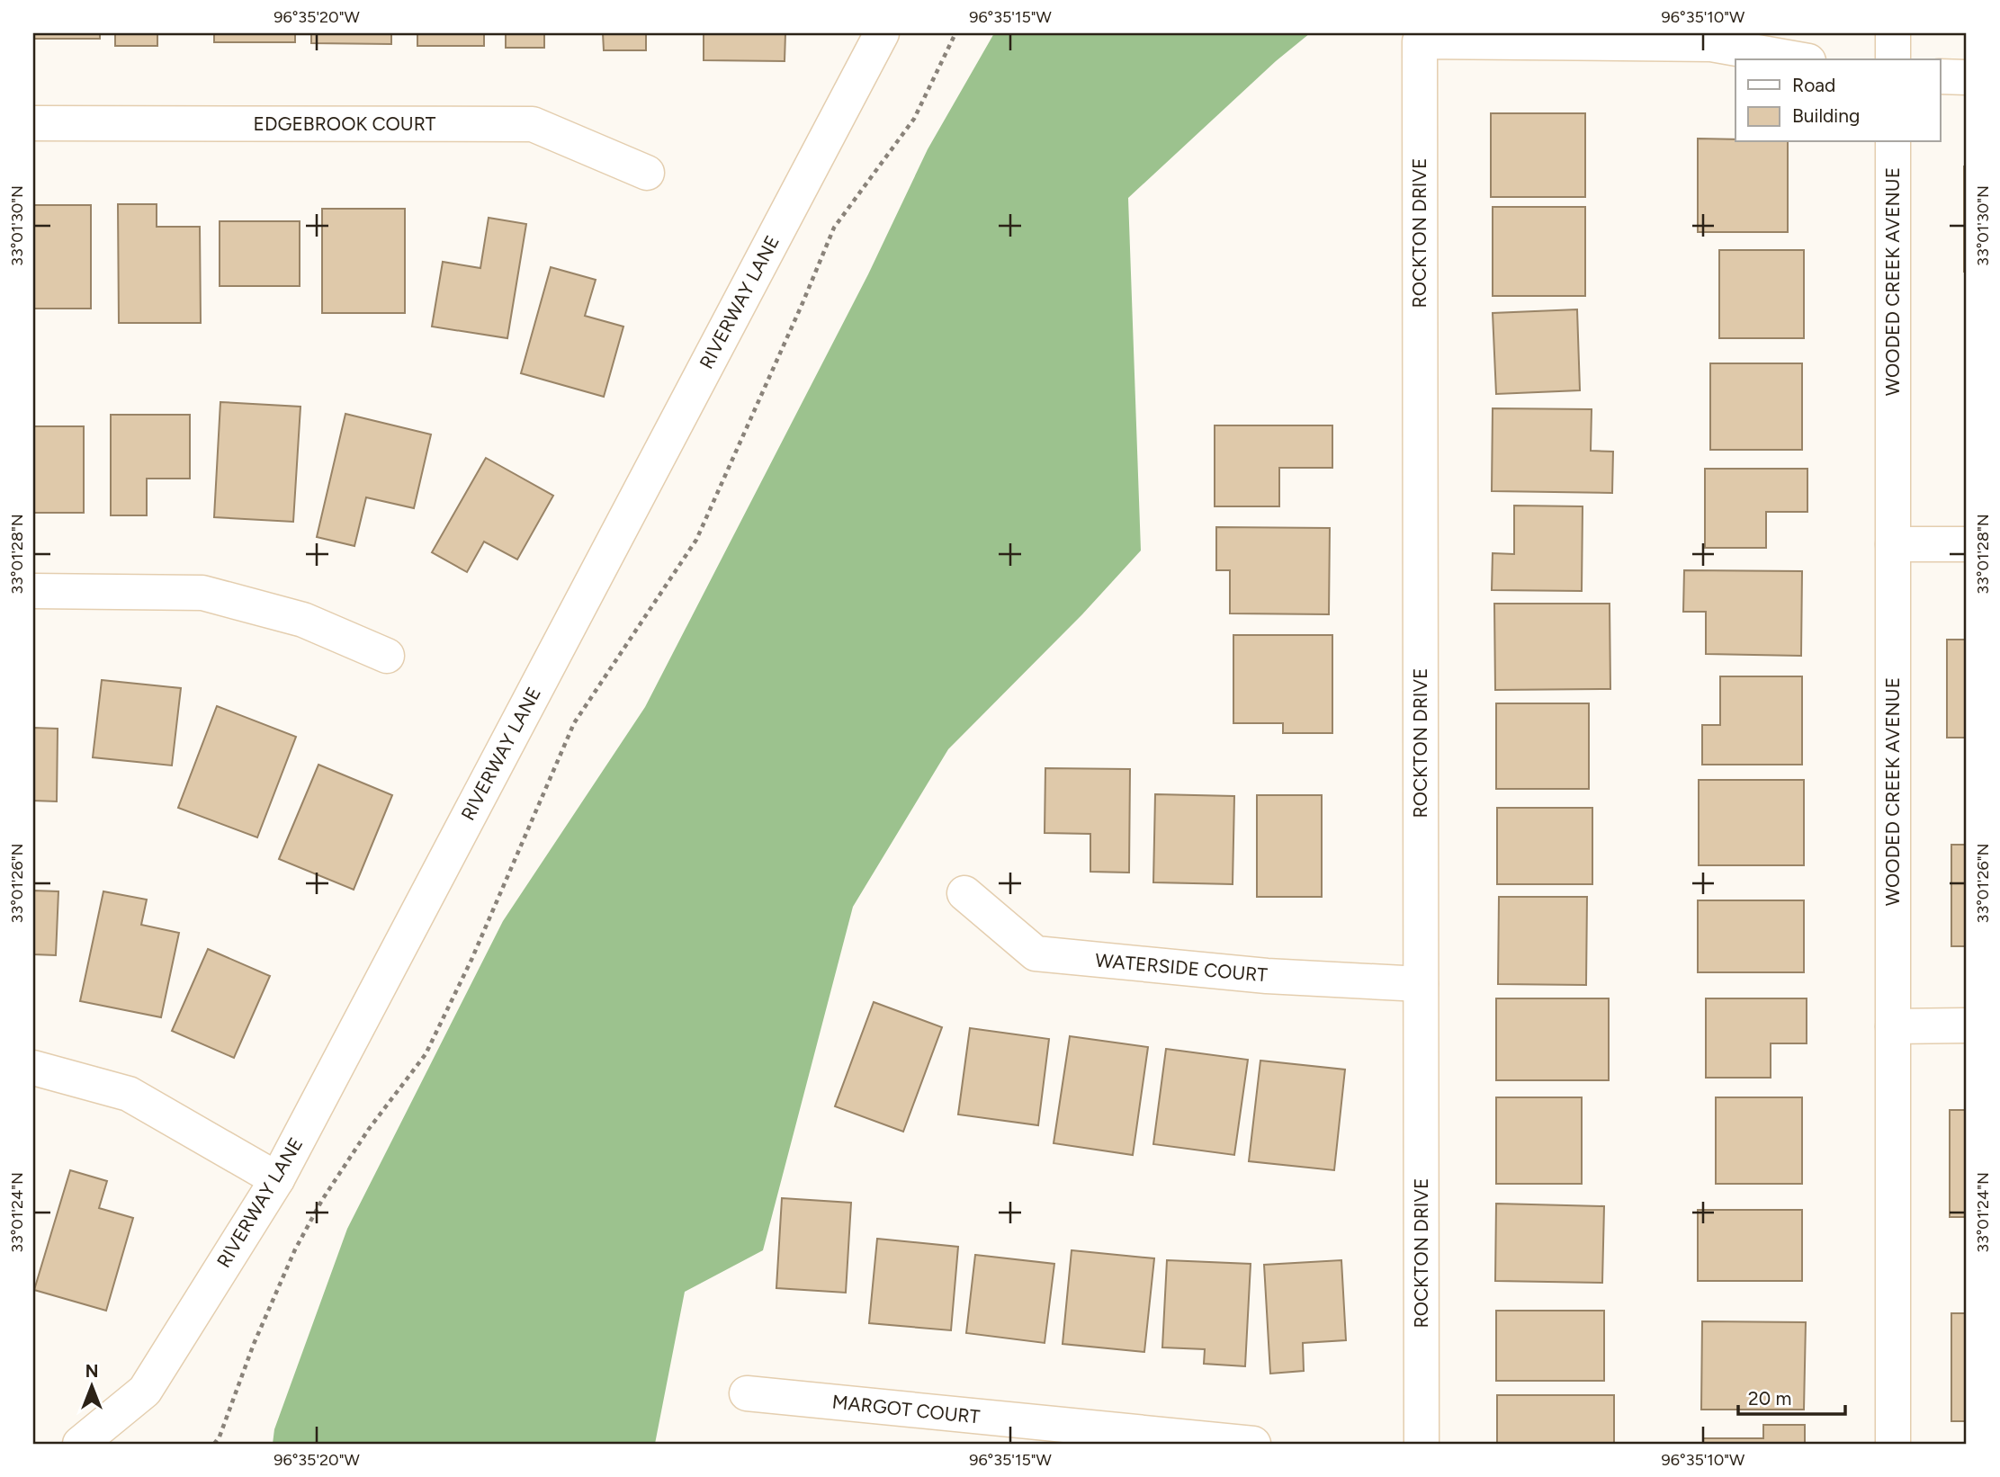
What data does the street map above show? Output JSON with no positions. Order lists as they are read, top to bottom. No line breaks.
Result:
{"streets":{"street":["EDGEBROOK COURT","ROCKTON DRIVE","WOODED CREEK AVENUE","RIVERWAY LANE","WATERSIDE COURT","MARGOT COURT"]},"crossings":[["ROCKTON DRIVE","WATERSIDE COURT"]],"legend":["Road","Building"],"scale_bar":"20 m","north":"top","coordinates":["96°35'20\"W","96°35'15\"W","96°35'10\"W","33°01'30\"N","33°01'28\"N","33°01'26\"N","33°01'24\"N"]}
